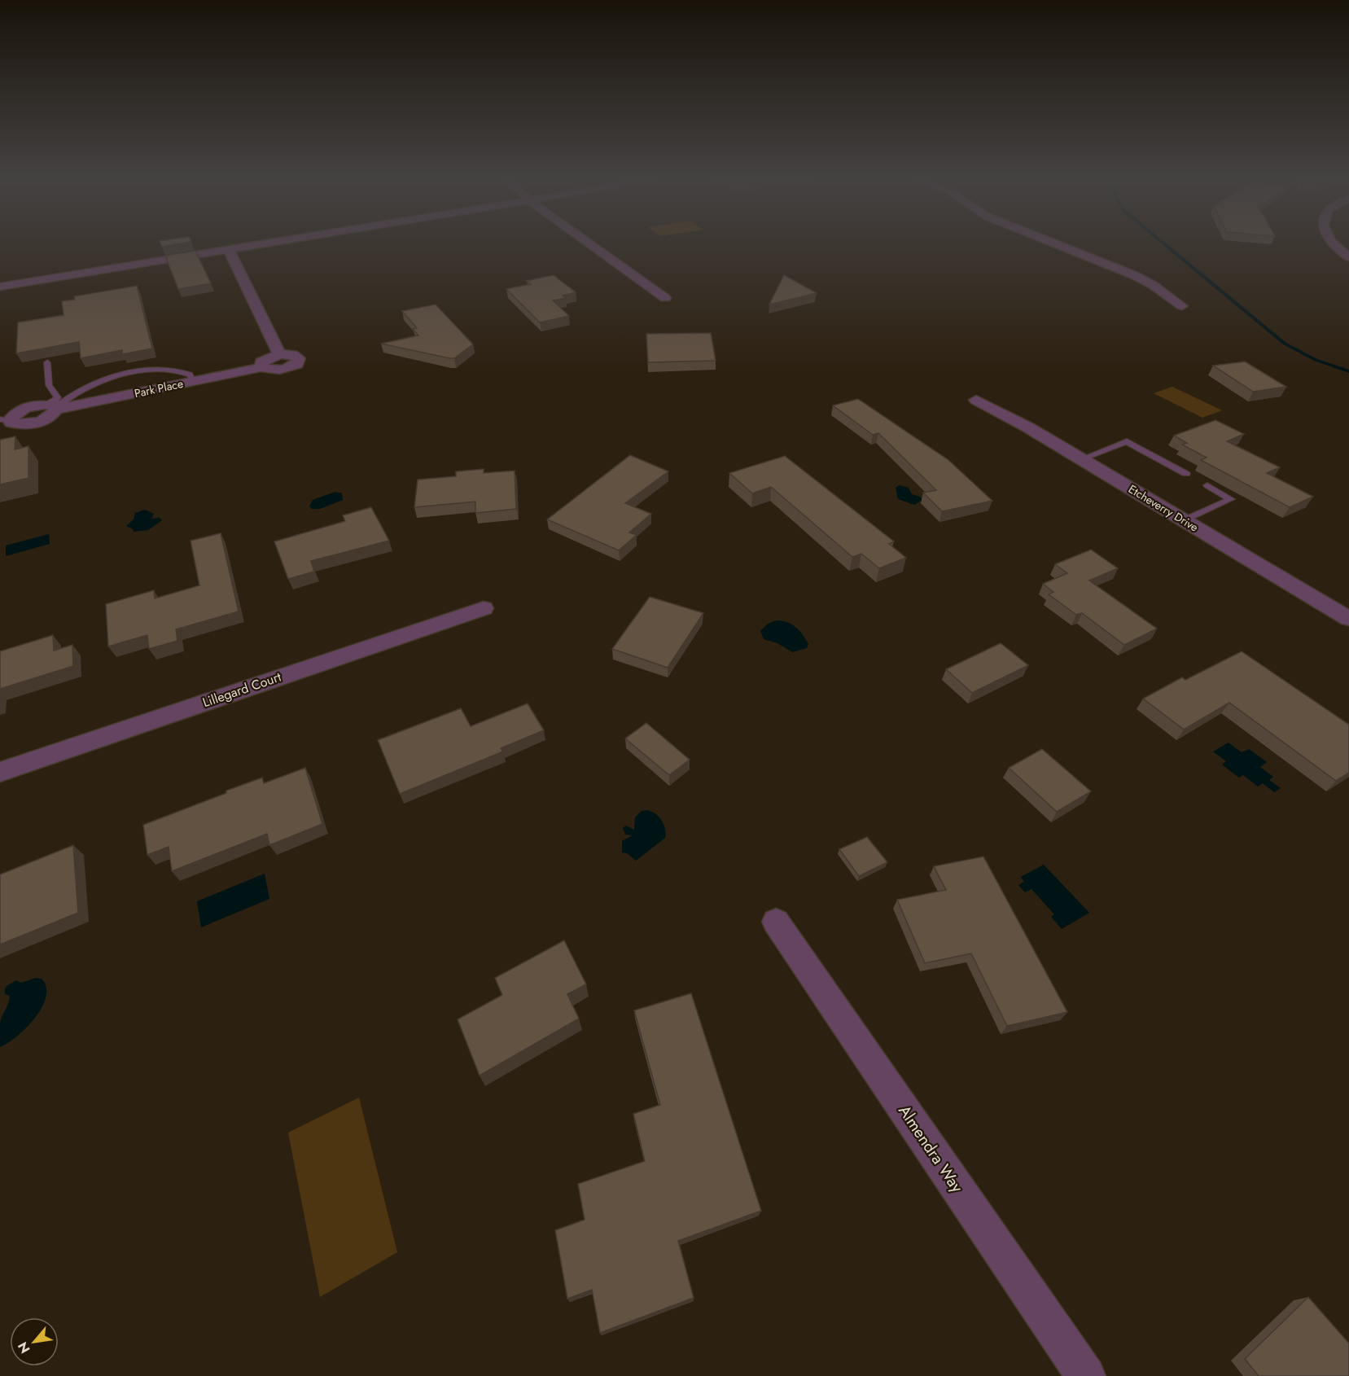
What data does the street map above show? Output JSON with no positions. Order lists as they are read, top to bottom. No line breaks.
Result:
{"streets":{"street":["Park Place","Etcheverry Drive","Lillegard Court","Almendra Way"]},"north":"bottom left"}
